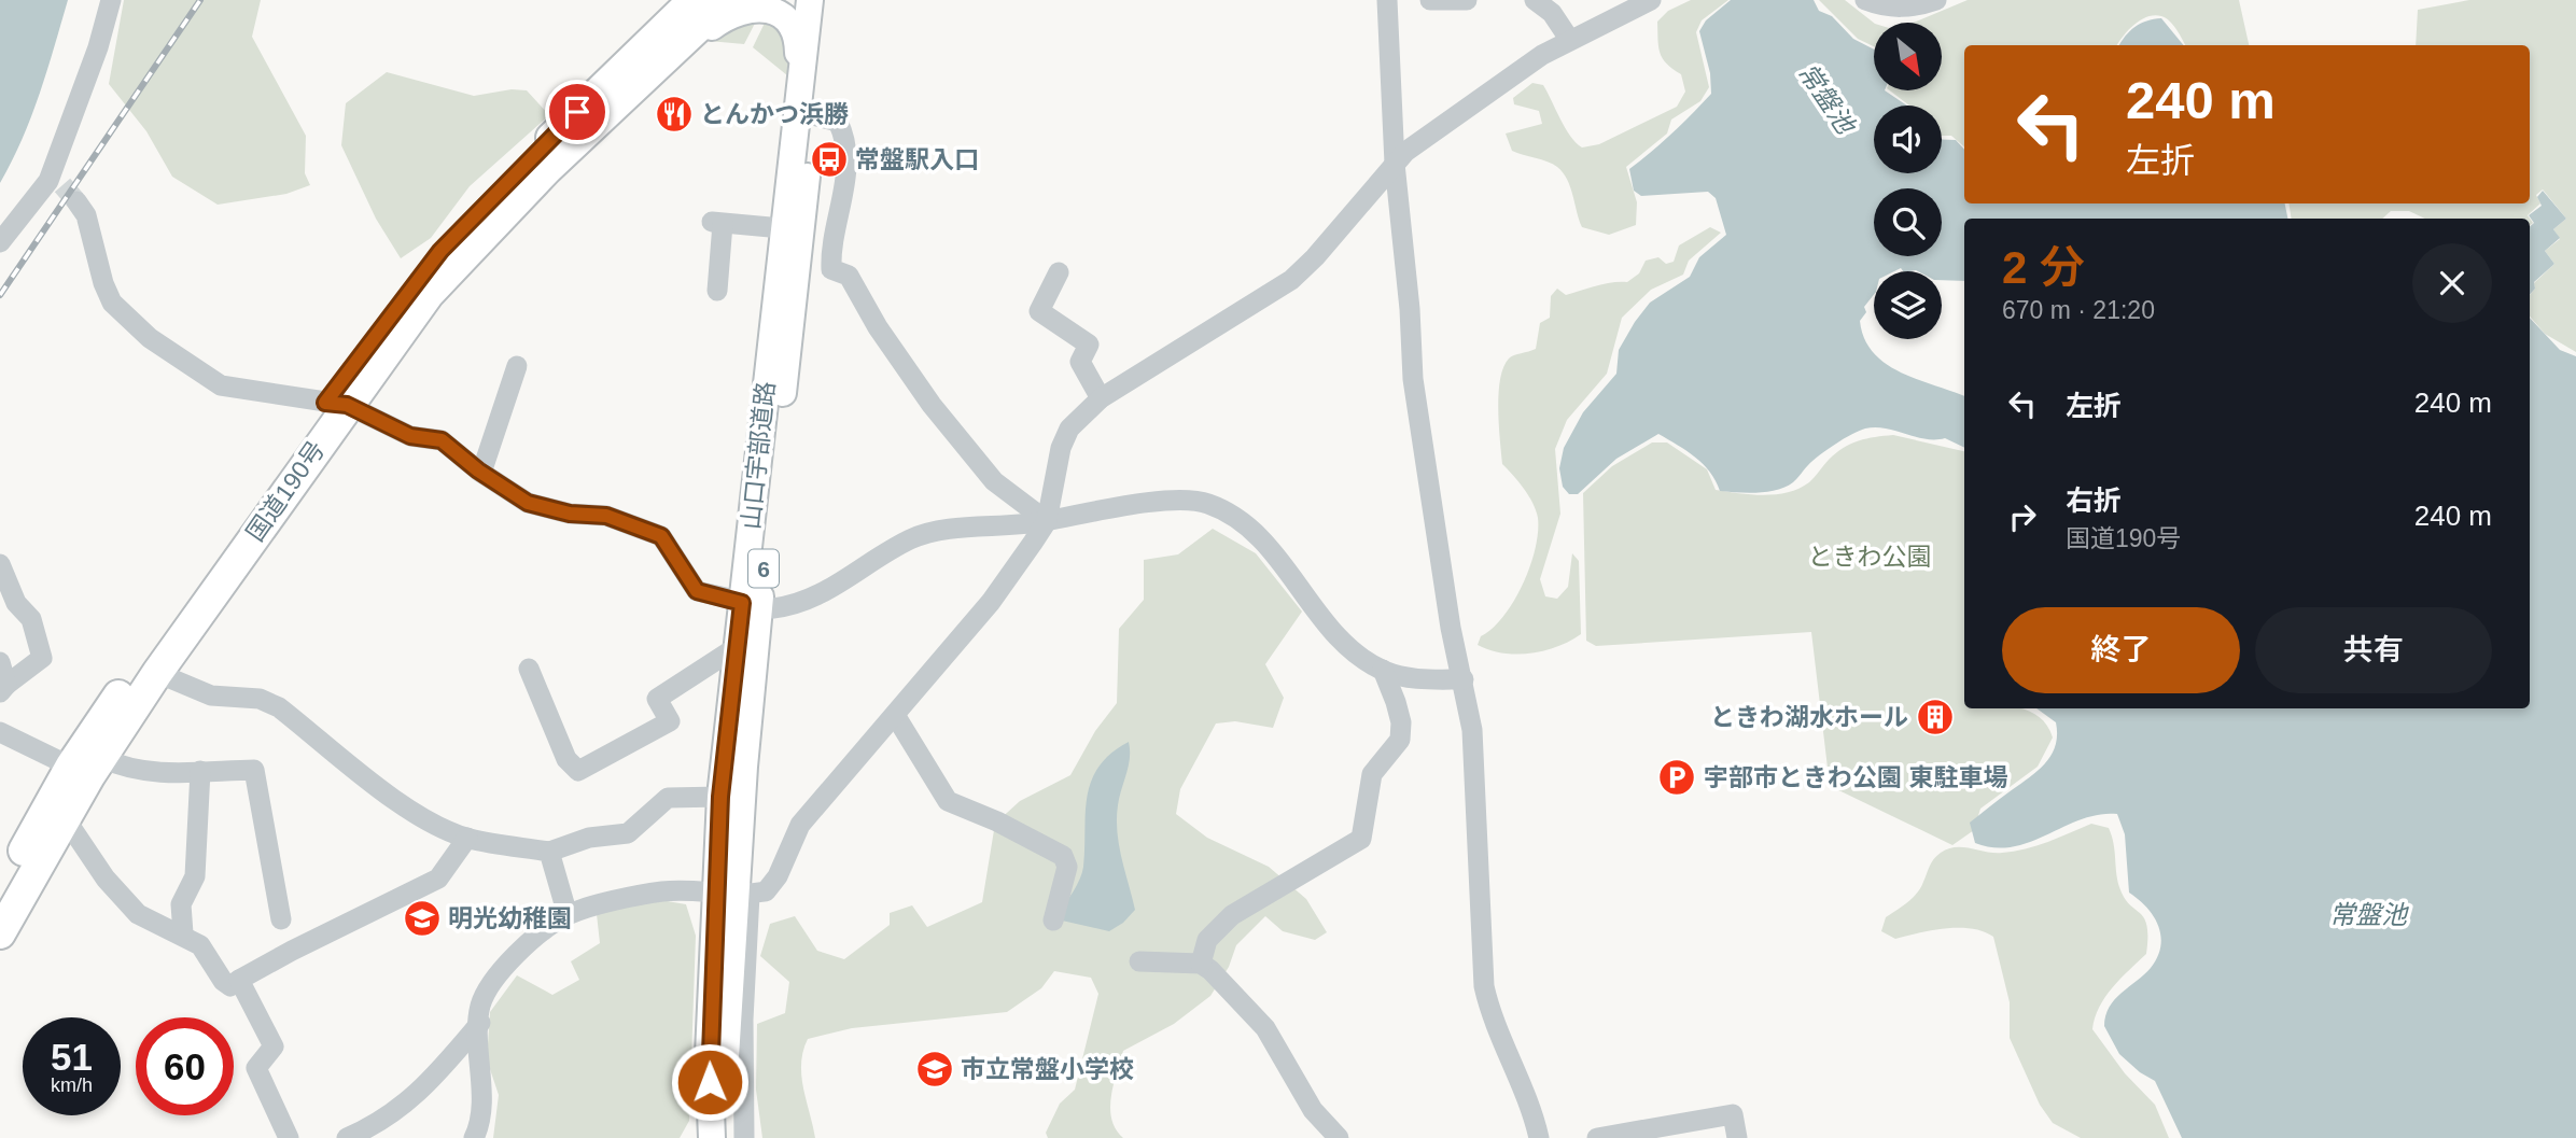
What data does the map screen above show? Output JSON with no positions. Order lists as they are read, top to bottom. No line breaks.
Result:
{"streets":{"highway":["国道190号"],"main road":["山口宇部道路","6"]},"water":["常盤池"],"parks":["ときわ公園"],"places":{"restaurant":["とんかつ浜勝"],"bus stop":["常盤駅入口"],"building":["ときわ湖水ホール"],"parking":["宇部市ときわ公園 東駐車場"],"school or university":["明光幼稚園","市立常盤小学校"]},"north":"bottom right","page":{"turn":["240 m","左折"],"heading":["2 分","670 m · 21:20"],"list":[{"name":"左折","value":"240 m"},{"name":"右折","note":"国道190号","value":"240 m"}],"buttons":["終了","共有"],"speed":"51 km/h","limit":"60"}}
